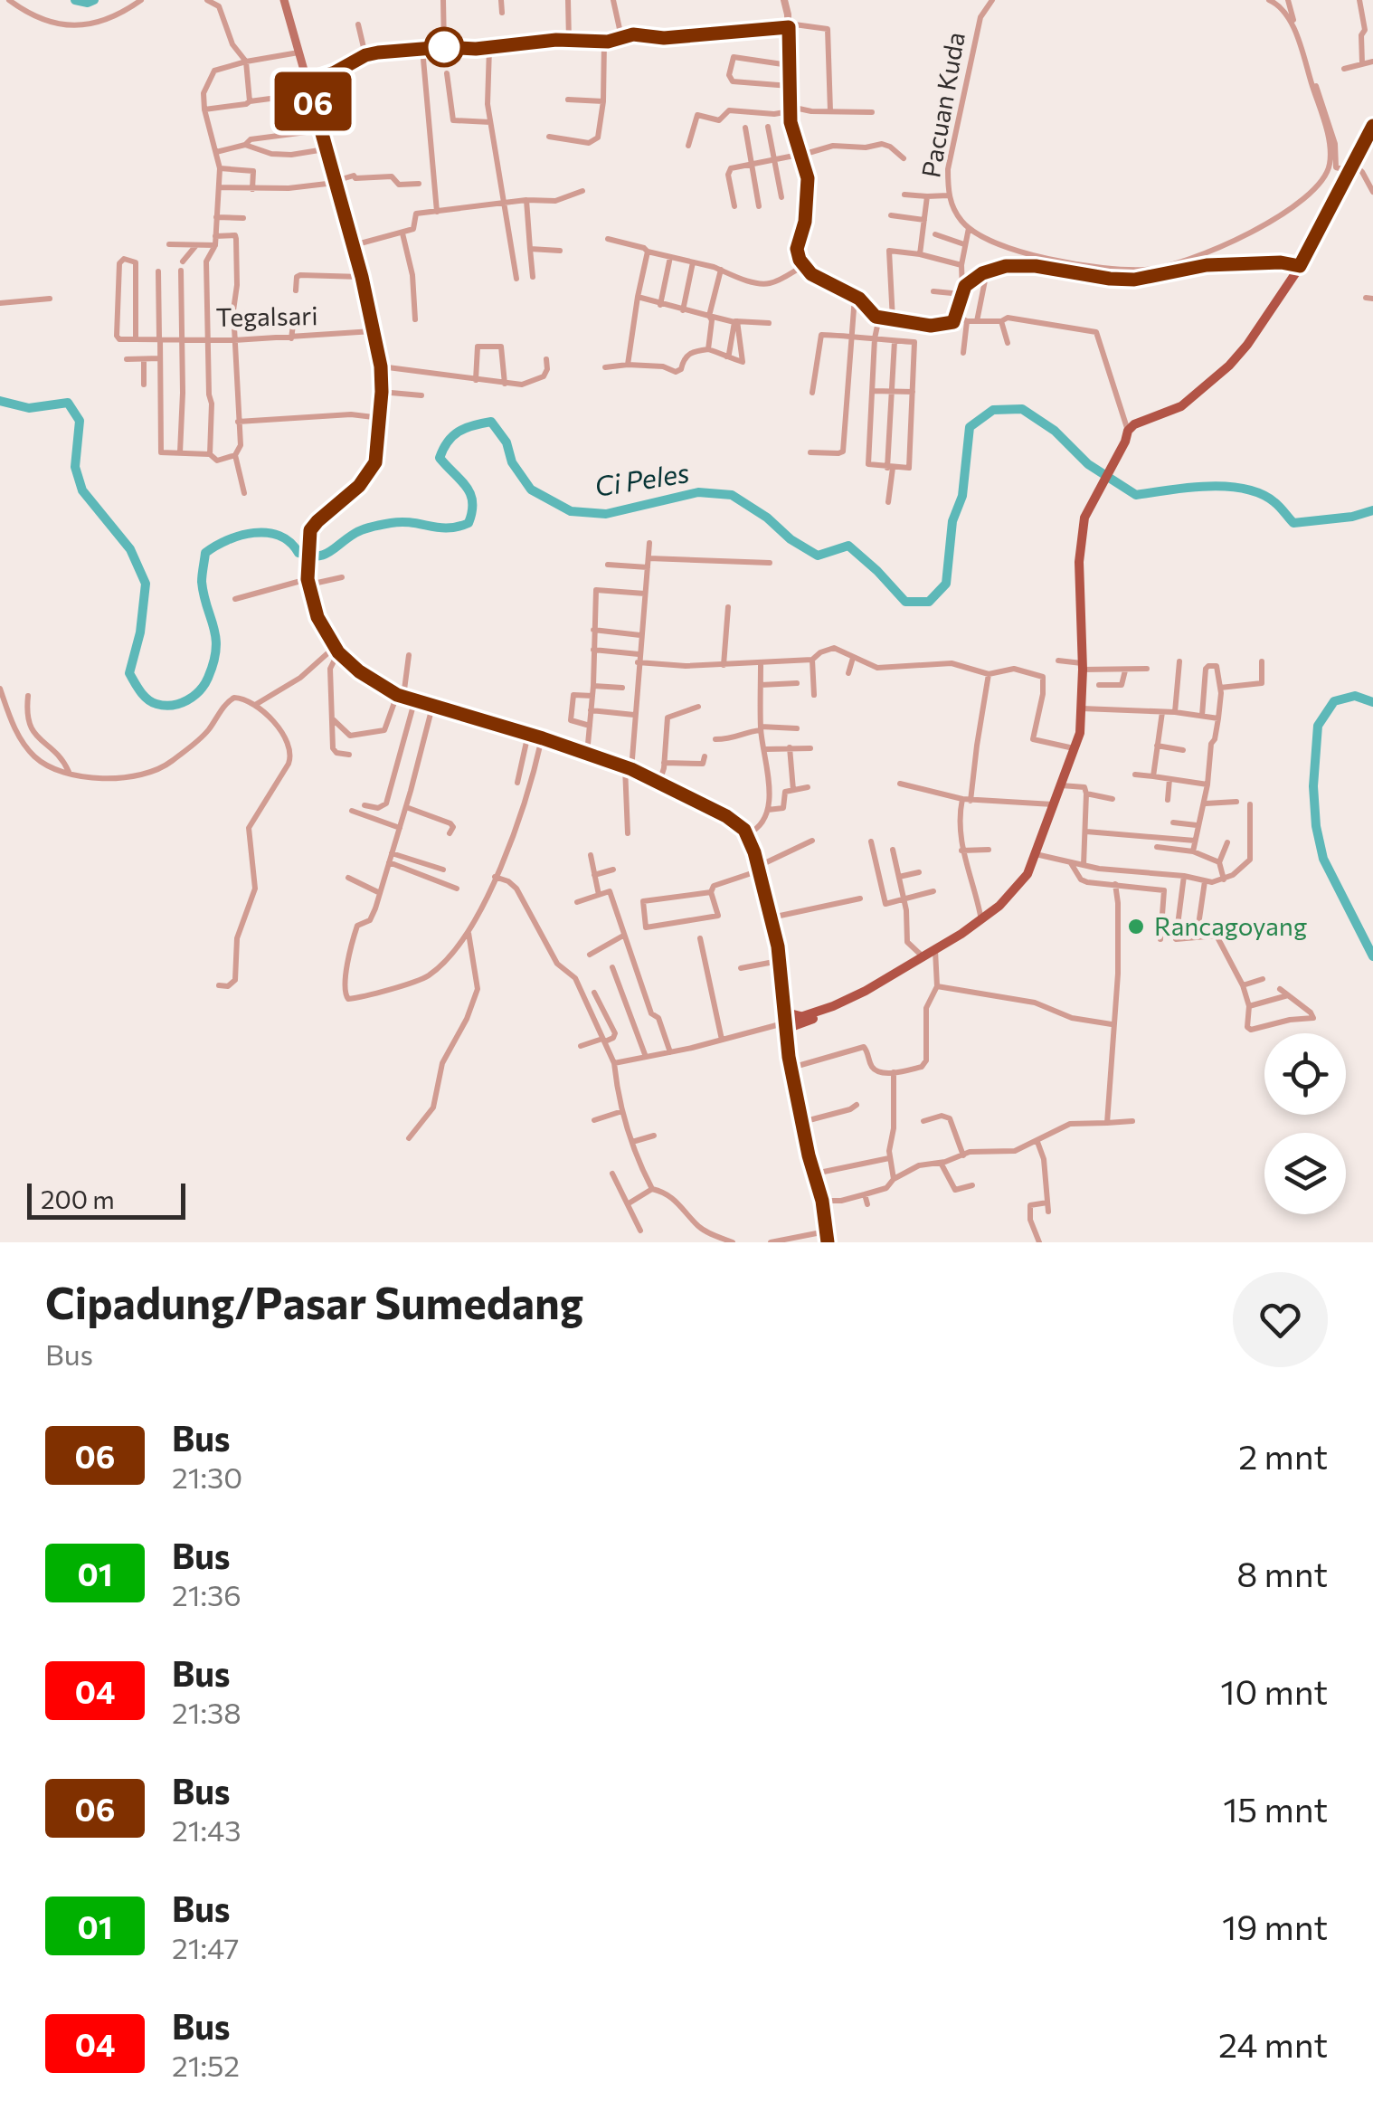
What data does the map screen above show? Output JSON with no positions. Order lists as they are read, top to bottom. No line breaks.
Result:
{"streets":{"street":["Pacuan Kuda","Tegalsari"]},"water":["Ci Peles"],"places":["Rancagoyang"],"lines":["bus line 06"],"scale_bar":"200 m","page":{"on_map":"06","scale":"200 m","heading":["Cipadung/Pasar Sumedang","Bus"],"list":[{"mark":"06","name":"Bus","note":"21:30","value":"2 mnt"},{"mark":"01","name":"Bus","note":"21:36","value":"8 mnt"},{"mark":"04","name":"Bus","note":"21:38","value":"10 mnt"},{"mark":"06","name":"Bus","note":"21:43","value":"15 mnt"},{"mark":"01","name":"Bus","note":"21:47","value":"19 mnt"},{"mark":"04","name":"Bus","note":"21:52","value":"24 mnt"}]}}
